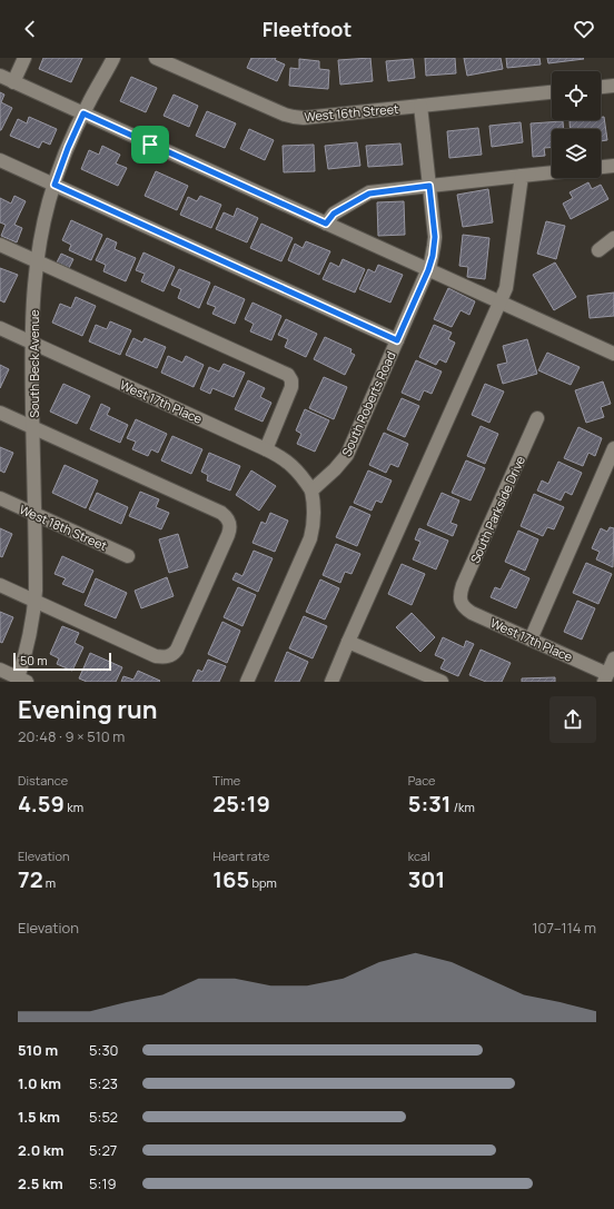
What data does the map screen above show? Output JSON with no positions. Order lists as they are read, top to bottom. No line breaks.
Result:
{"streets":{"street":["West 16th Street","South Beck Avenue","West 17th Place","South Roberts Road","South Parkside Drive","West 18th Street"]},"crossings":[["West 16th Street","South Roberts Road"],["South Beck Avenue","West 17th Place"],["South Beck Avenue","West 18th Street"],["West 17th Place","South Roberts Road"],["West 17th Place","South Parkside Drive"]],"scale_bar":"50 m","page":{"header":"Fleetfoot","scale":"50 m","heading":["Evening run","20:48 · 9 × 510 m"],"stats":[["Distance","4.59 km"],["Time","25:19"],["Pace","5:31 /km"],["Elevation","72 m"],["Heart rate","165 bpm"],["kcal","301"]],"chart":["Elevation","107–114 m"],"list":[{"name":"510 m","note":"5:30"},{"name":"1.0 km","note":"5:23"},{"name":"1.5 km","note":"5:52"},{"name":"2.0 km","note":"5:27"},{"name":"2.5 km","note":"5:19"}]}}
